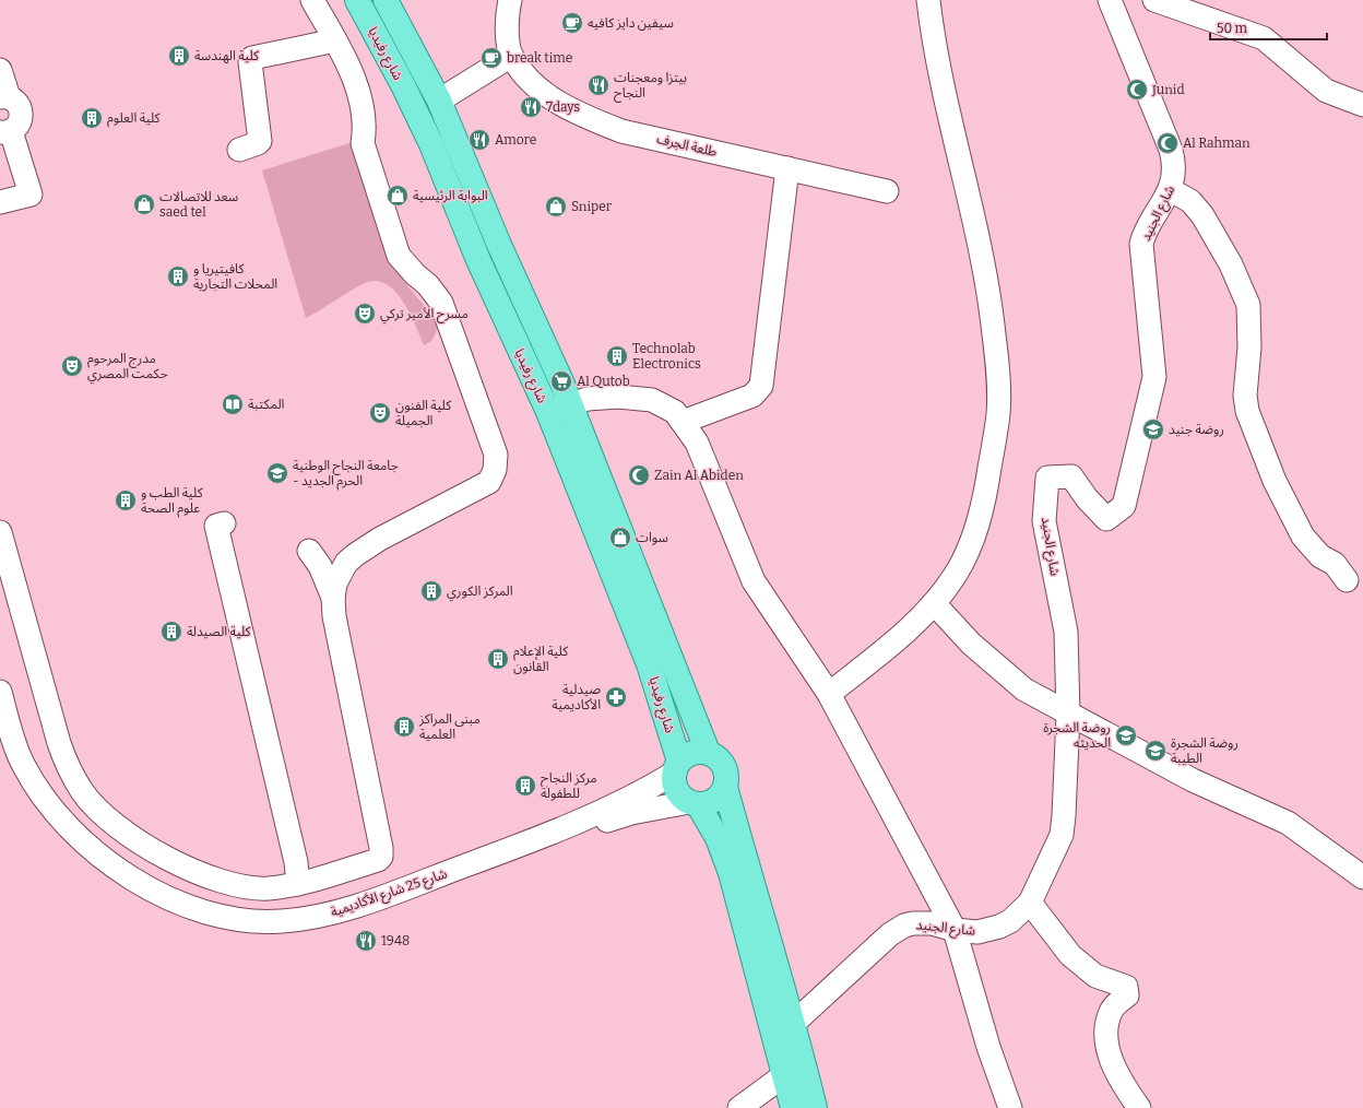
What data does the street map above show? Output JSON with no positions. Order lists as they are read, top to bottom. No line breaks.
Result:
{"streets":{"main road":["شارع رفيديا"],"street":["طلعة الجرف","شارع الجنيد","شارع 25 شارع الأكاديمية"]},"places":{"cafe":["سيفين دايز كافيه","break time"],"building":["كلية الهندسة","كلية العلوم","كافيتيريا و المحلات التجارية","Technolab Electronics","كلية الطب و علوم الصحة","المركز الكوري","كلية الصيدلة","كلية الإعلام القانون","مبنى المراكز العلمية","مركز النجاح للطفولة"],"restaurant":["بيتزا ومعجنات النجاح","7days","Amore","1948"],"mosque":["Junid","Al Rahman","Zain Al Abiden"],"shop":["البوابة الرئيسية","سعد للاتصالات saed tel","Sniper","سوات"],"theatre":["مسرح الأمير تركي","مدرج المرحوم حكمت المصري","كلية الفنون الجميلة"],"supermarket":["Al Qutob"],"library":["المكتبة"],"school or university":["روضة جنيد","جامعة النجاح الوطنية - الحرم الجديد","روضة الشجرة الحديثه","روضة الشجرة الطيبة"],"pharmacy":["صيدلية الأكاديمية"]},"scale_bar":"50 m"}
